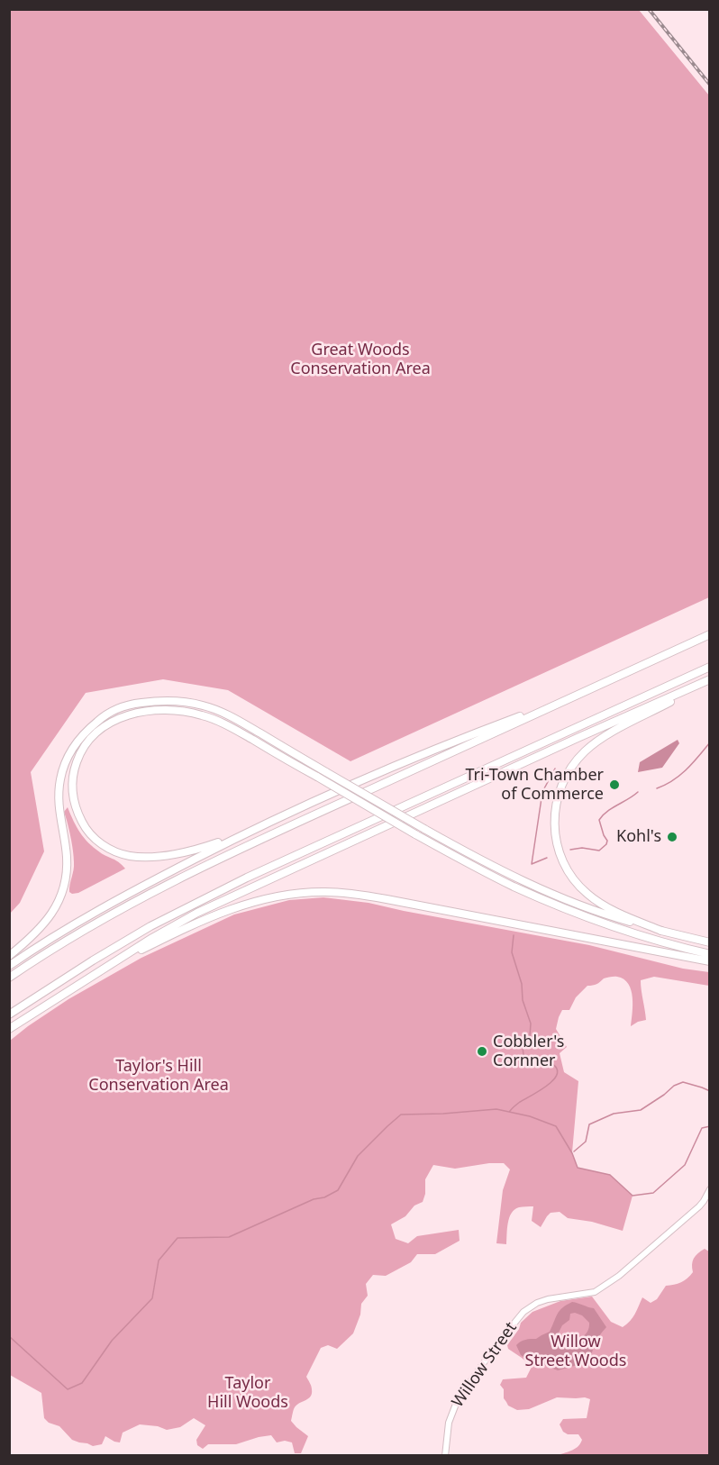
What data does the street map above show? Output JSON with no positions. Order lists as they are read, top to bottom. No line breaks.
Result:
{"streets":{"street":["Willow Street"]},"parks":["Great Woods Conservation Area","Taylor's Hill Conservation Area","Willow Street Woods","Taylor Hill Woods"],"places":["Tri-Town Chamber of Commerce","Kohl's","Cobbler's Cornner"]}
